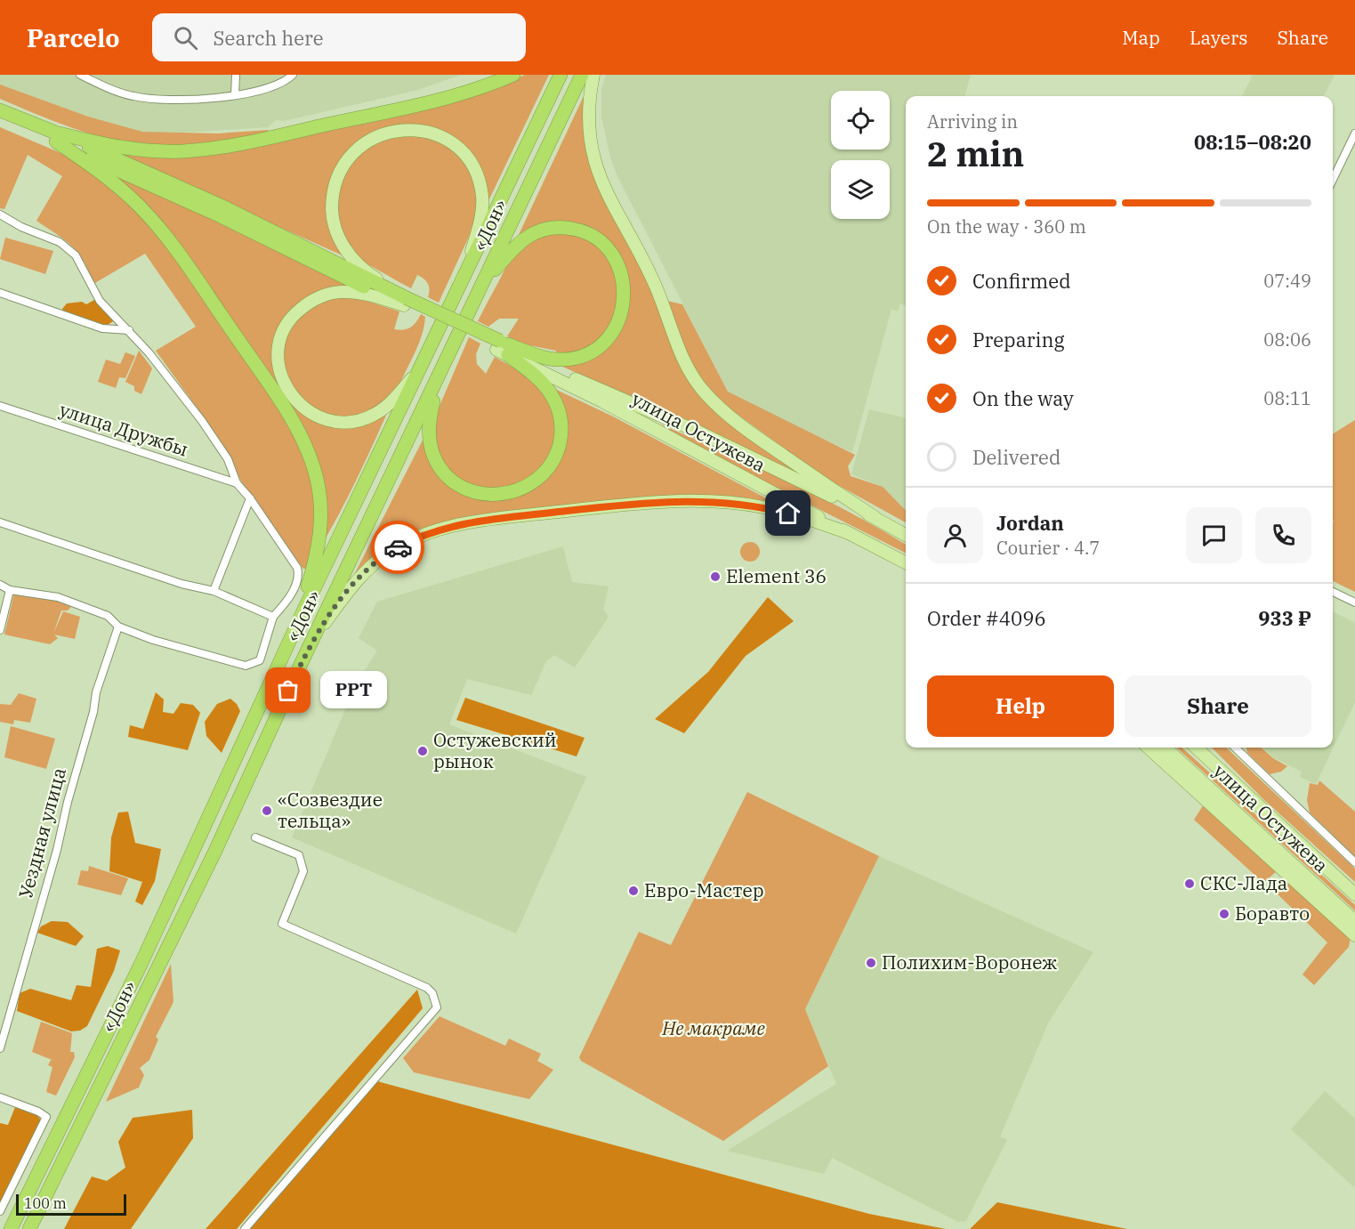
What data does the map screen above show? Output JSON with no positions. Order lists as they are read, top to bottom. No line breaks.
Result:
{"streets":{"highway":["«Дон»"],"main road":["улица Остужева"],"street":["улица Дружбы","Уездная улица"]},"parks":["Не макраме"],"places":["Element 36","РРТ","Остужевский рынок","«Созвездие тельца»","СКС-Лада","Евро-Мастер","Боравто","Полихим-Воронеж"],"scale_bar":"100 m","page":{"header":"Parcelo","search":"Search here","nav":["Map","Layers","Share"],"heading":["2 min","Arriving in","08:15–08:20"],"panel":["Jordan","Courier · 4.7","Order #4096","933 ₽"],"bar":"On the way · 360 m","list":[["Confirmed","07:49"],["Preparing","08:06"],["On the way","08:11"],"Delivered"],"buttons":["Help","Share"],"bubble":"РРТ","scale":"100 m"}}
